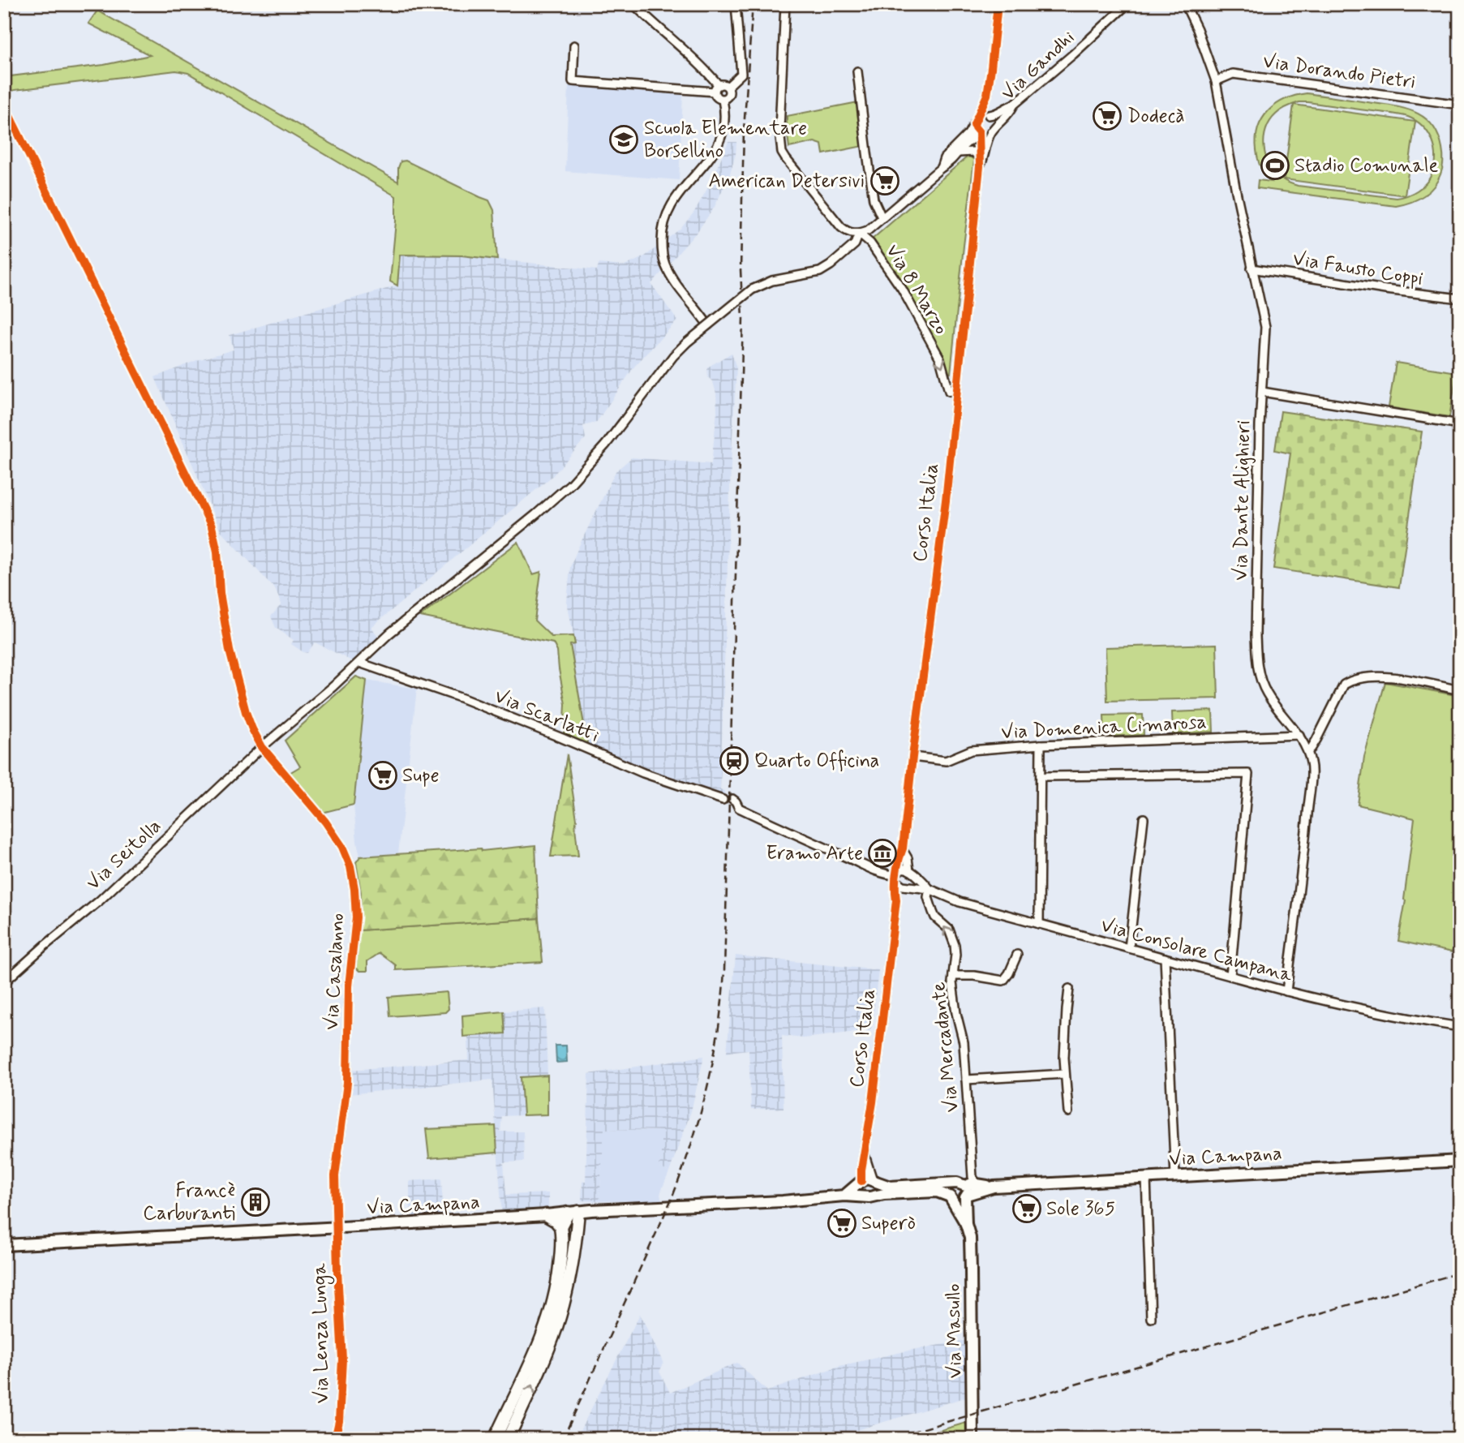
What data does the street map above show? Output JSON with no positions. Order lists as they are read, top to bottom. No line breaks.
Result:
{"streets":{"main road":["Via Campana","Via Masullo"],"street":["Via Gandhi","Via Dorando Pietri","Via Fausto Coppi","Via 8 Marzo","Via Dante Alighieri","Corso Italia","Via Scarlatti","Via Domenica Cimarosa","Via Seitolla","Via Consolare Campana","Via Casalanno","Via Mercadante","Via Lenza Lunga"]},"crossings":[["Via Gandhi","Corso Italia"],["Via Dorando Pietri","Via Dante Alighieri"],["Via Fausto Coppi","Via Dante Alighieri"],["Via 8 Marzo","Corso Italia"],["Via 8 Marzo","Via Seitolla"],["Via Dante Alighieri","Via Domenica Cimarosa"],["Via Dante Alighieri","Via Consolare Campana"],["Corso Italia","Via Domenica Cimarosa"],["Corso Italia","Via Consolare Campana"],["Corso Italia","Via Campana"],["Via Scarlatti","Via Seitolla"],["Via Seitolla","Via Casalanno"],["Via Consolare Campana","Via Mercadante"],["Via Casalanno","Via Campana"],["Via Casalanno","Via Lenza Lunga"],["Via Mercadante","Via Campana"],["Via Campana","Via Masullo"],["Via Campana","Via Lenza Lunga"]],"one_way":["Via 8 Marzo"],"places":{"supermarket":["Dodecà","American Detersivi","Supe","Sole 365","Superò"],"school or university":["Scuola Elementare Borsellino"],"sports":["Stadio Comunale"],"station":["Quarto Officina"],"museum":["Eramo Arte"],"building":["Francè Carburanti"]}}
